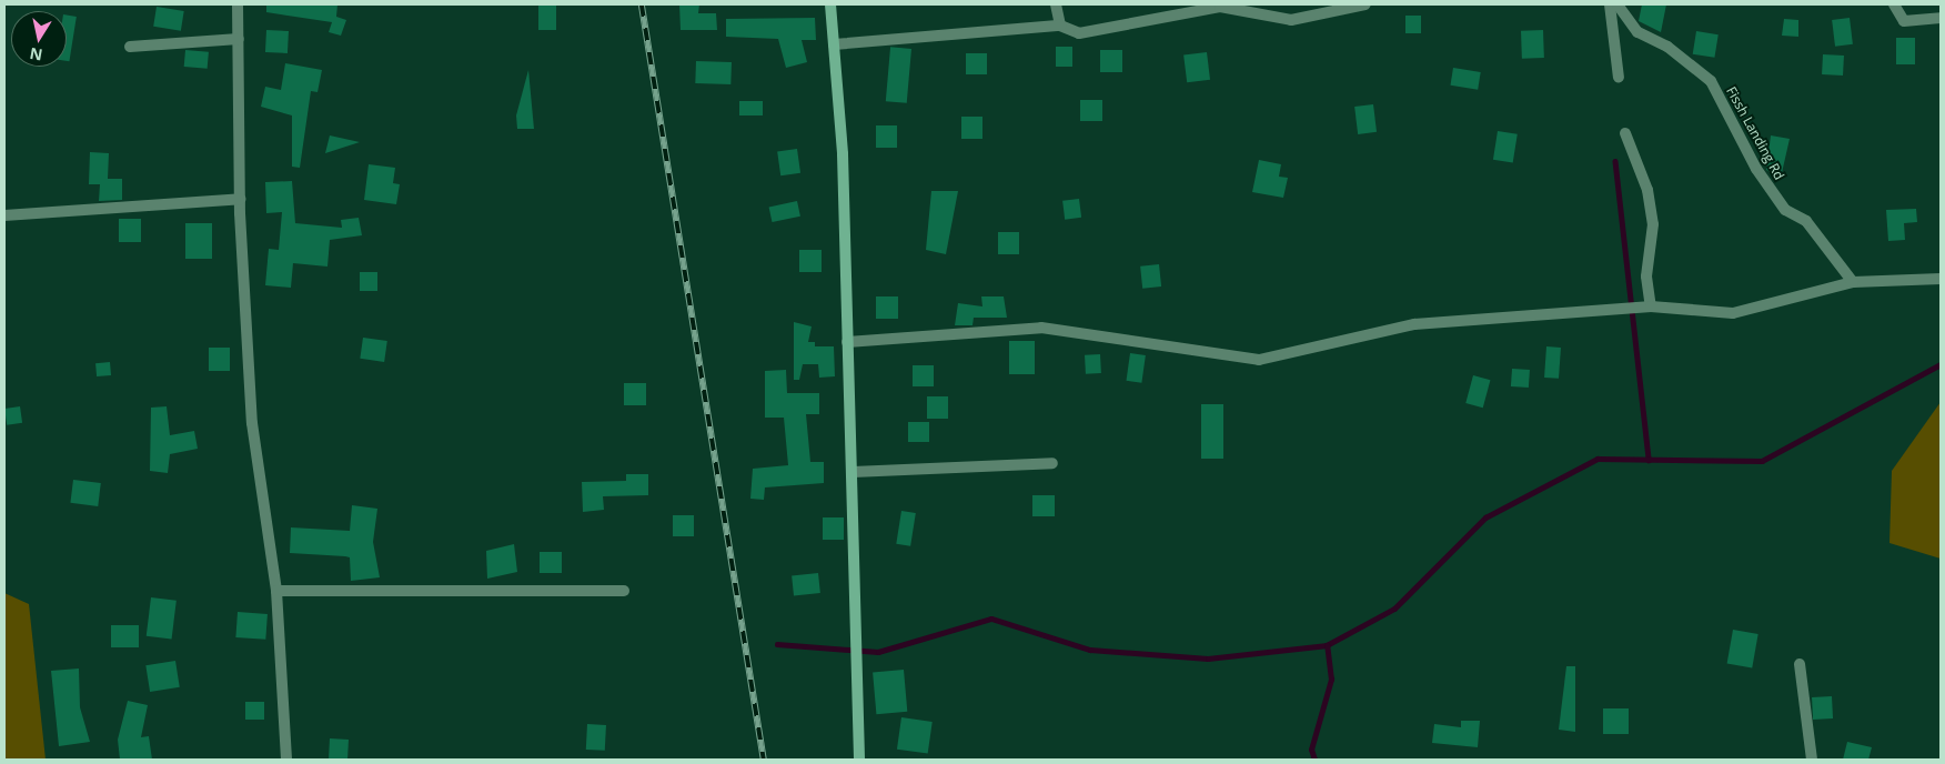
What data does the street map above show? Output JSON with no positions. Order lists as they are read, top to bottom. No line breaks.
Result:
{"streets":{"street":["Fissh Landing Rd"]},"north":"bottom"}
